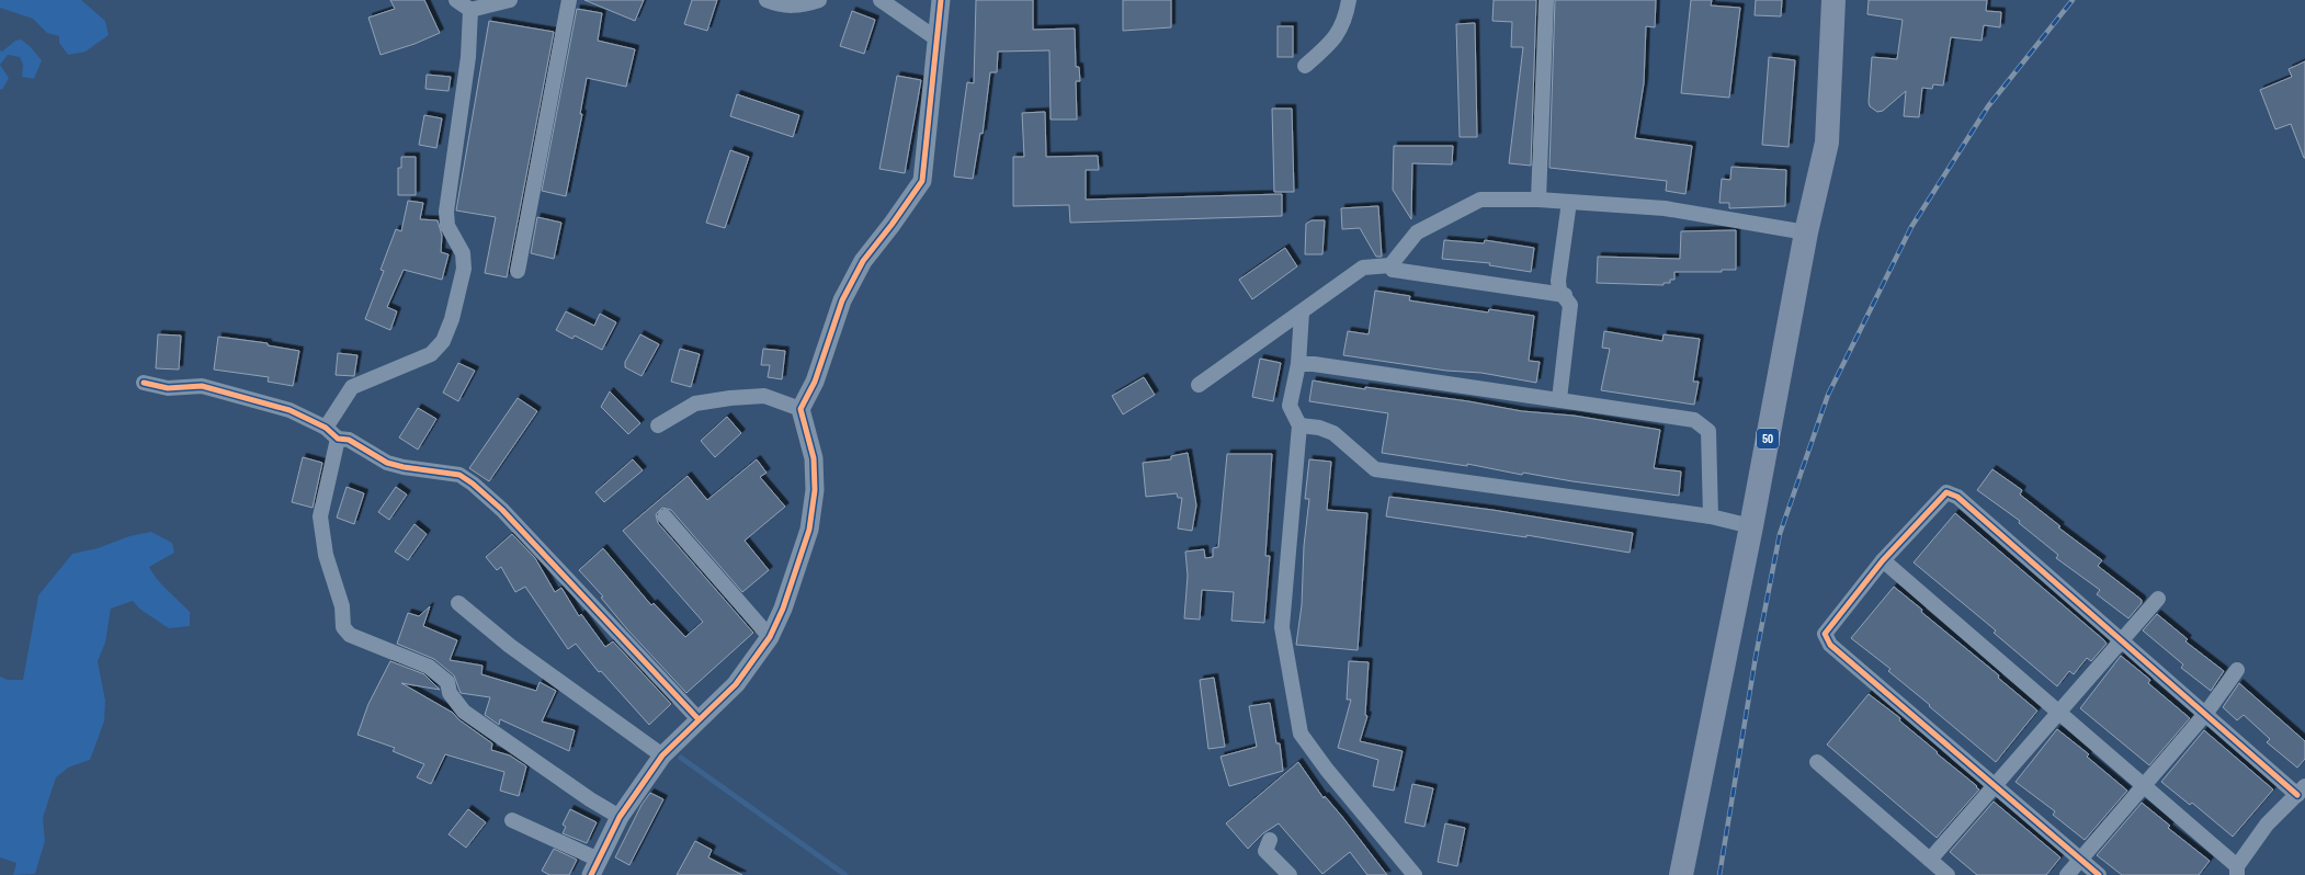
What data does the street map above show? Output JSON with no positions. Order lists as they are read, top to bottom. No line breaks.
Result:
{"streets":{"main road":["50"]}}
